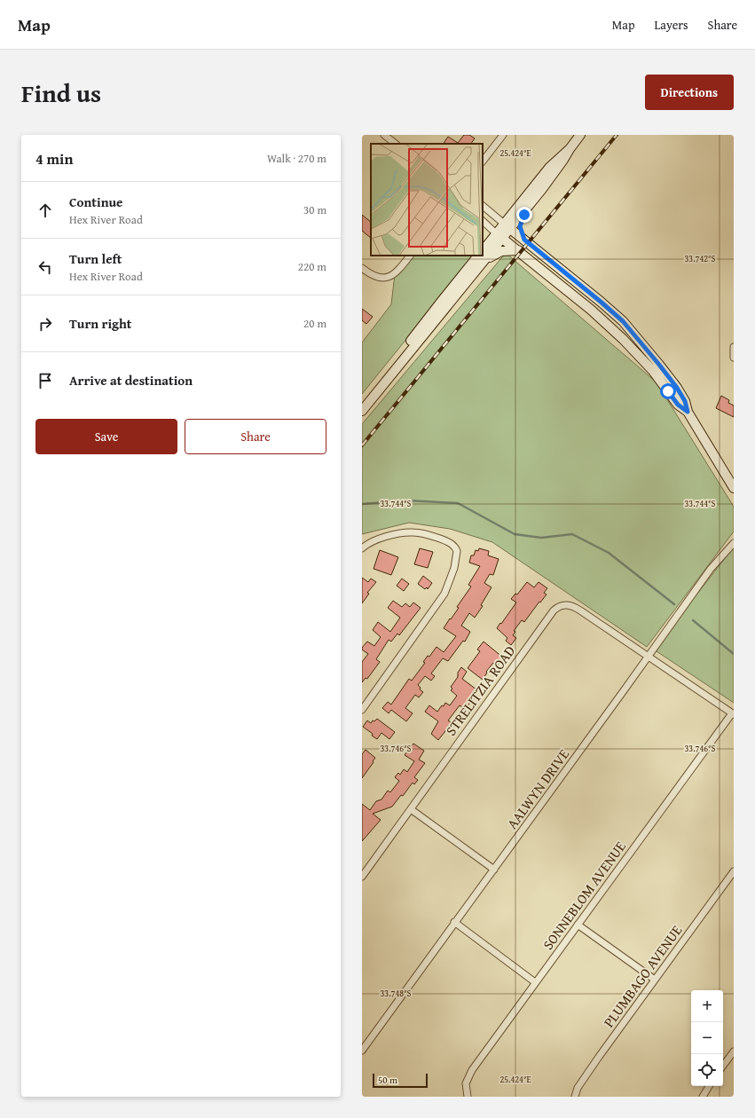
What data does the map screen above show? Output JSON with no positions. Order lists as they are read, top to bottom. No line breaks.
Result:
{"streets":{"street":["STRELITZIA ROAD","AALWYN DRIVE","SONNEBLOM AVENUE","PLUMBAGO AVENUE"]},"crossings":[["STRELITZIA ROAD","AALWYN DRIVE"]],"scale_bar":"50 m","page":{"header":"Map","nav":["Map","Layers","Share"],"title":"Find us","buttons":["Directions",["Save","Share"]],"heading":["4 min","Walk · 270 m"],"list":[["Continue","Hex River Road","30 m"],["Turn left","Hex River Road","220 m"],["Turn right","20 m"],"Arrive at destination"],"map_buttons":["+","−"],"scale":"50 m"},"coordinates":["25.424°E","33.742°S","33.744°S","33.746°S","33.748°S"]}
